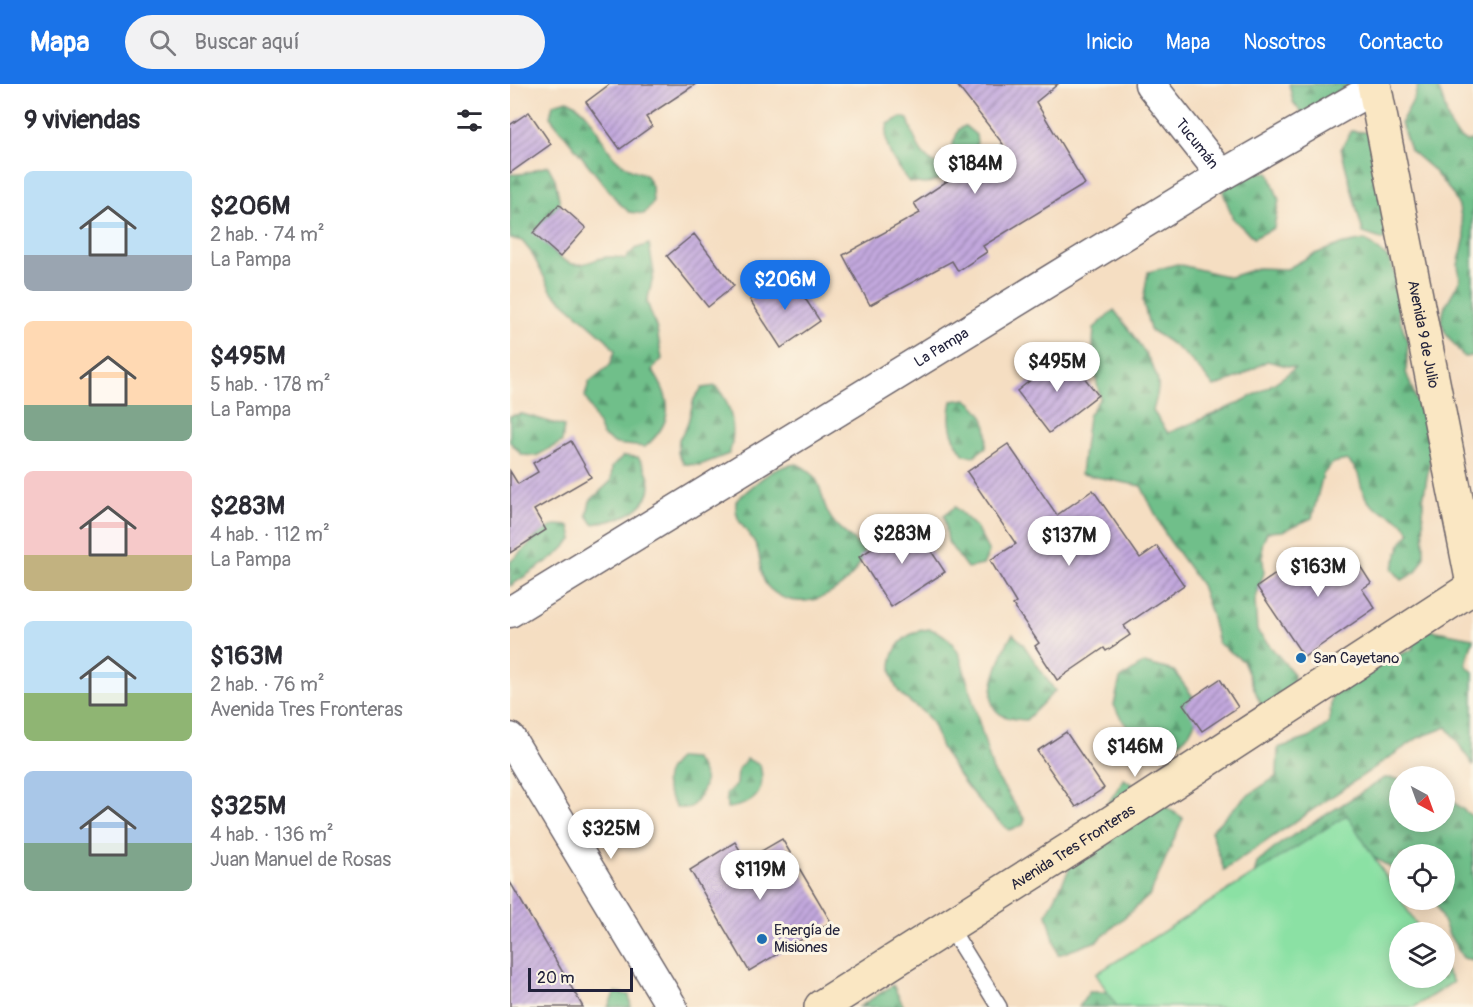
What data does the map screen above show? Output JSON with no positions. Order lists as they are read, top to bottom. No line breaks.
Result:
{"streets":{"main road":["Avenida 9 de Julio","Avenida Tres Fronteras"],"street":["Tucumán","La Pampa"]},"crossings":[["Tucumán","La Pampa"],["Avenida 9 de Julio","La Pampa"],["Avenida 9 de Julio","Avenida Tres Fronteras"]],"places":["San Cayetano","Energía de Misiones"],"scale_bar":"20 m","north":"bottom right","page":{"header":"Mapa","search":"Buscar aquí","nav":["Inicio","Mapa","Nosotros","Contacto"],"heading":"9 viviendas","price":["$184M","$206M","$495M","$283M","$137M","$163M","$146M","$325M","$119M"],"list":[{"name":"$206M","note":"2 hab. · 74 m² · La Pampa"},{"name":"$495M","note":"5 hab. · 178 m² · La Pampa"},{"name":"$283M","note":"4 hab. · 112 m² · La Pampa"},{"name":"$163M","note":"2 hab. · 76 m² · Avenida Tres Fronteras"},{"name":"$325M","note":"4 hab. · 136 m² · Juan Manuel de Rosas"}],"scale":"20 m"}}
